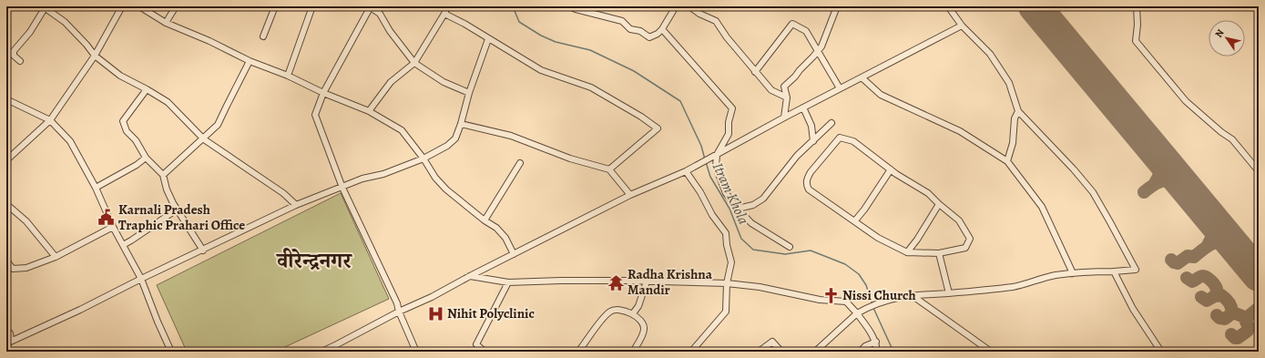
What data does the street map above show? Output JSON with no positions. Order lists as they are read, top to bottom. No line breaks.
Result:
{"districts":["वीरेन्द्रनगर"],"water":["Itram Khola"],"places":{"public building":["Karnali Pradesh Traphic Prahari Office"],"temple":["Radha Krishna Mandir"],"church":["Nissi Church"],"hospital":["Nihit Polyclinic"]},"north":"top left"}
